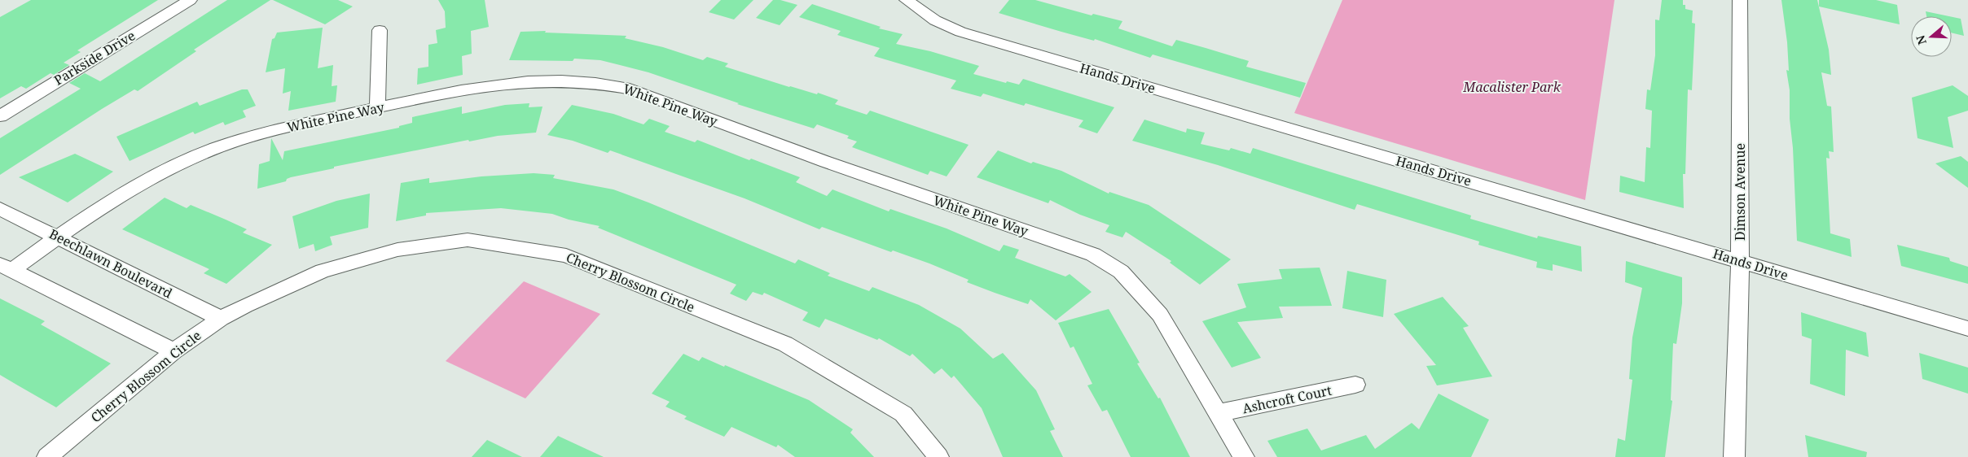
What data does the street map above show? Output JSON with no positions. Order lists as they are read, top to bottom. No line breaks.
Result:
{"streets":{"street":["Parkside Drive","Hands Drive","White Pine Way","Dimson Avenue","Beechlawn Boulevard","Cherry Blossom Circle","Ashcroft Court"]},"crossings":[["Hands Drive","Dimson Avenue"],["White Pine Way","Beechlawn Boulevard"],["White Pine Way","Ashcroft Court"],["Beechlawn Boulevard","Cherry Blossom Circle"]],"parks":["Macalister Park"],"north":"left"}
